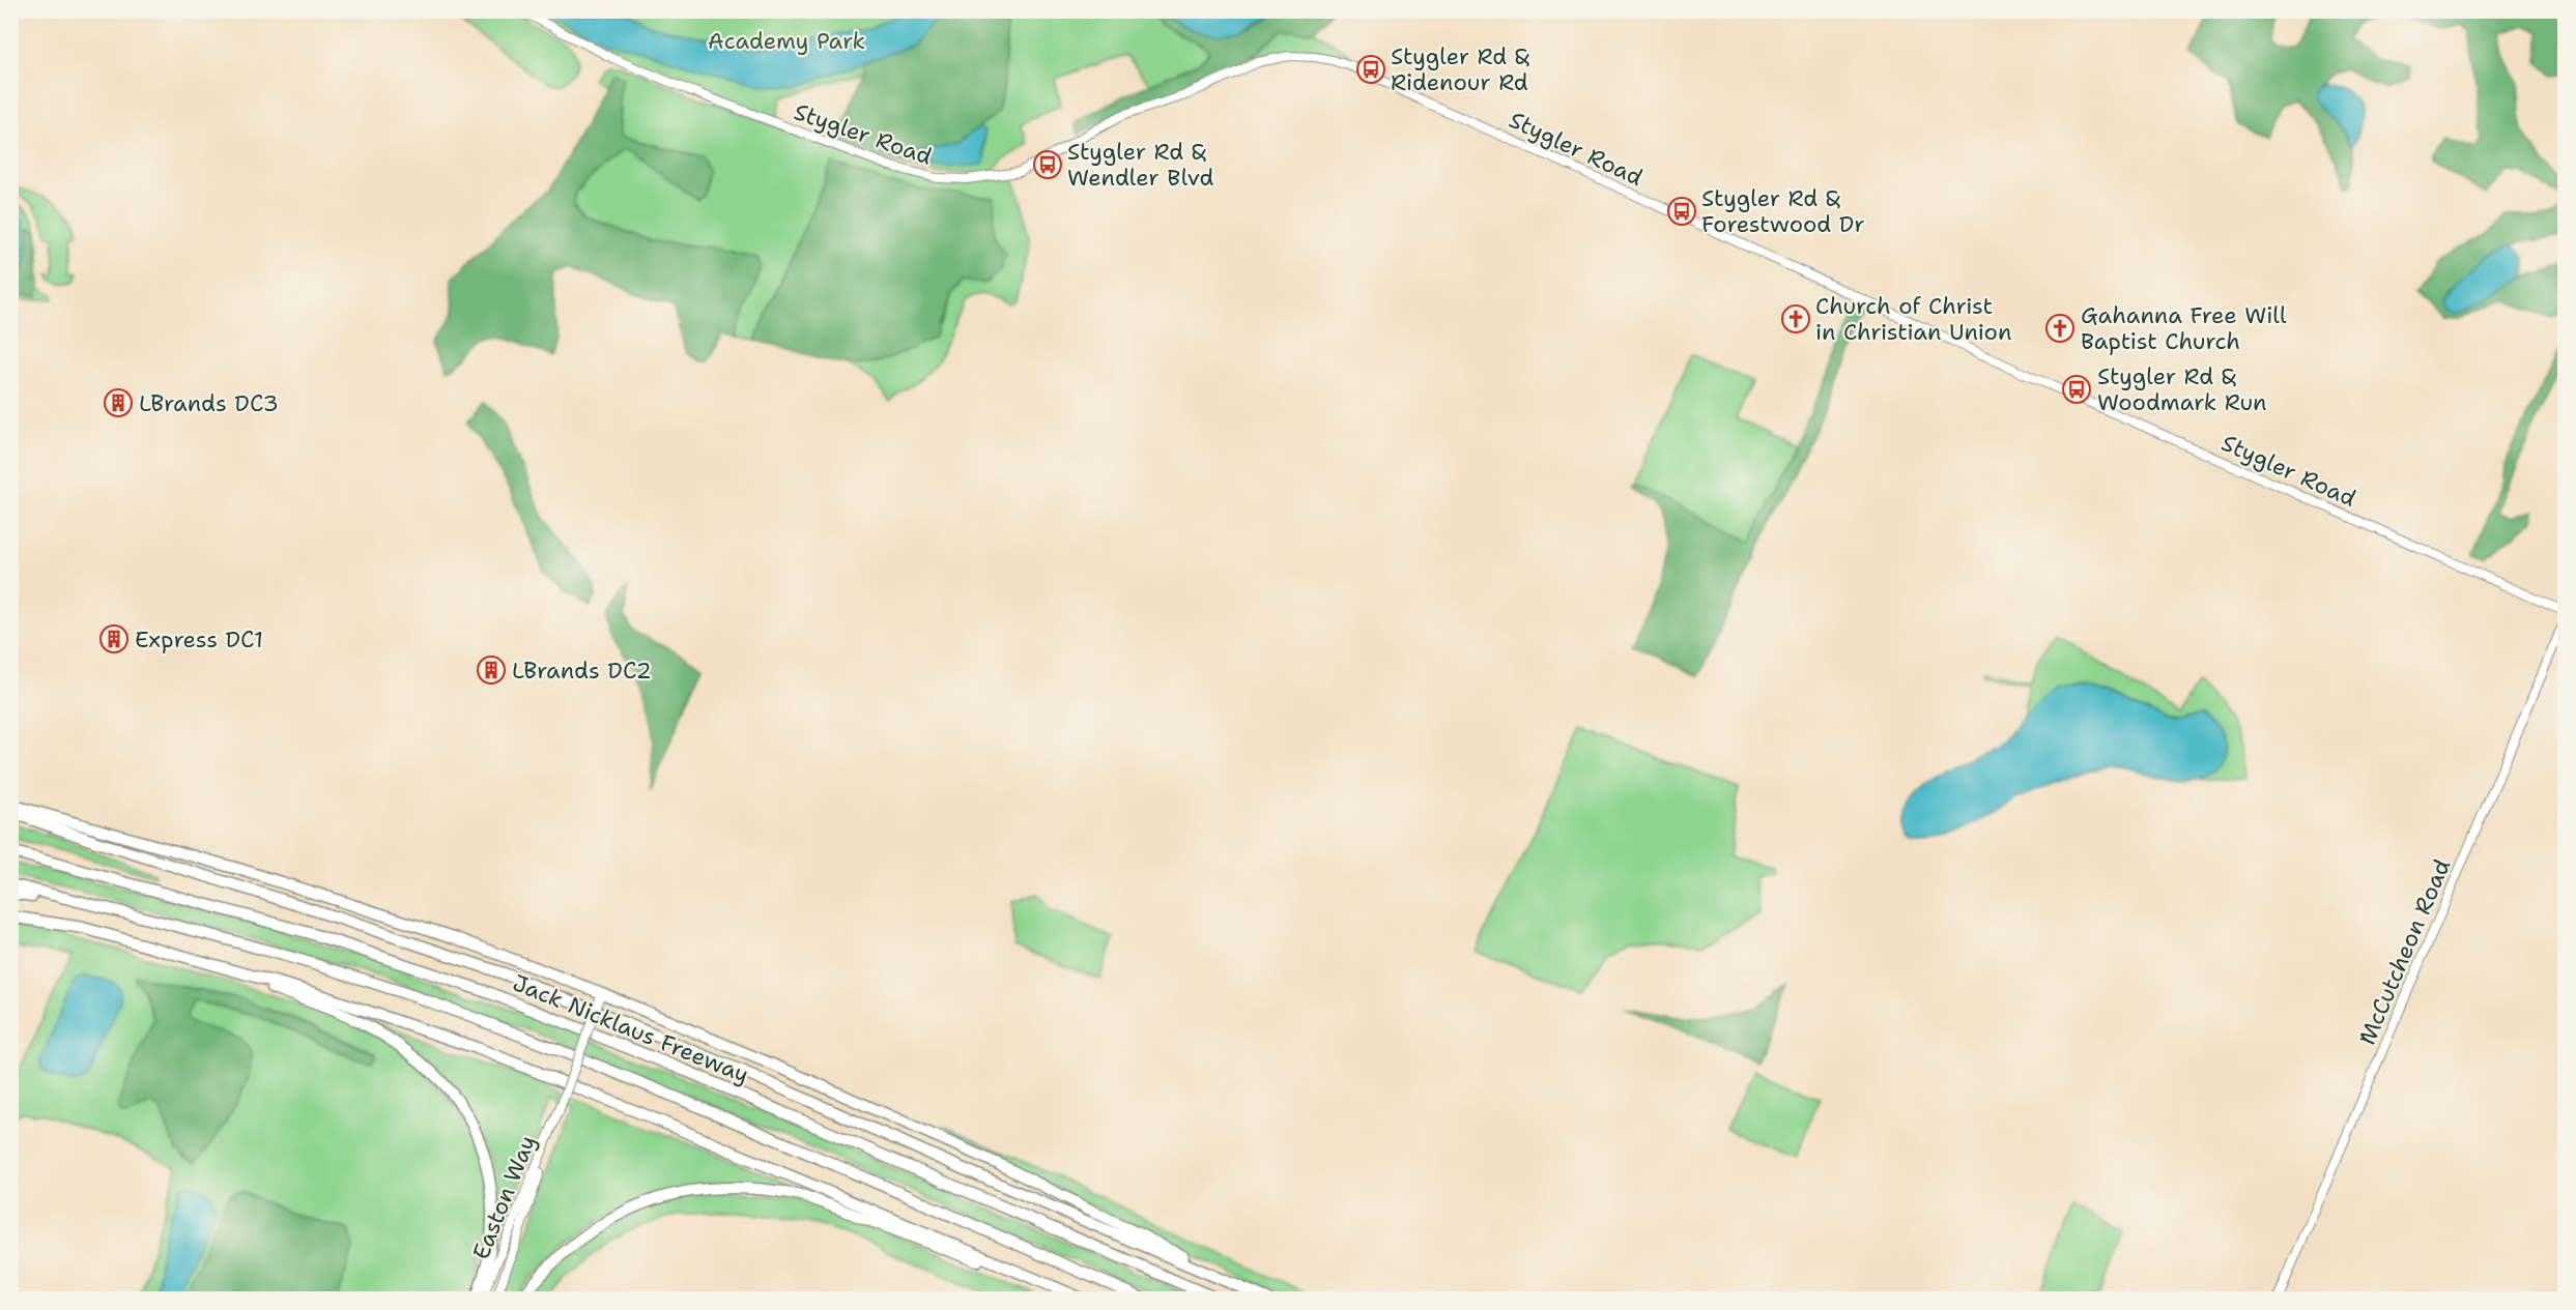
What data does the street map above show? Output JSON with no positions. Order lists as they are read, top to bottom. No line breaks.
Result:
{"streets":{"highway":["Jack Nicklaus Freeway"],"main road":["Stygler Road","McCutcheon Road","Easton Way"]},"parks":["Academy Park"],"places":{"bus stop":["Stygler Rd & Ridenour Rd","Stygler Rd & Wendler Blvd","Stygler Rd & Forestwood Dr","Stygler Rd & Woodmark Run"],"church":["Church of Christ in Christian Union","Gahanna Free Will Baptist Church"],"building":["LBrands DC3","Express DC1","LBrands DC2"]}}
